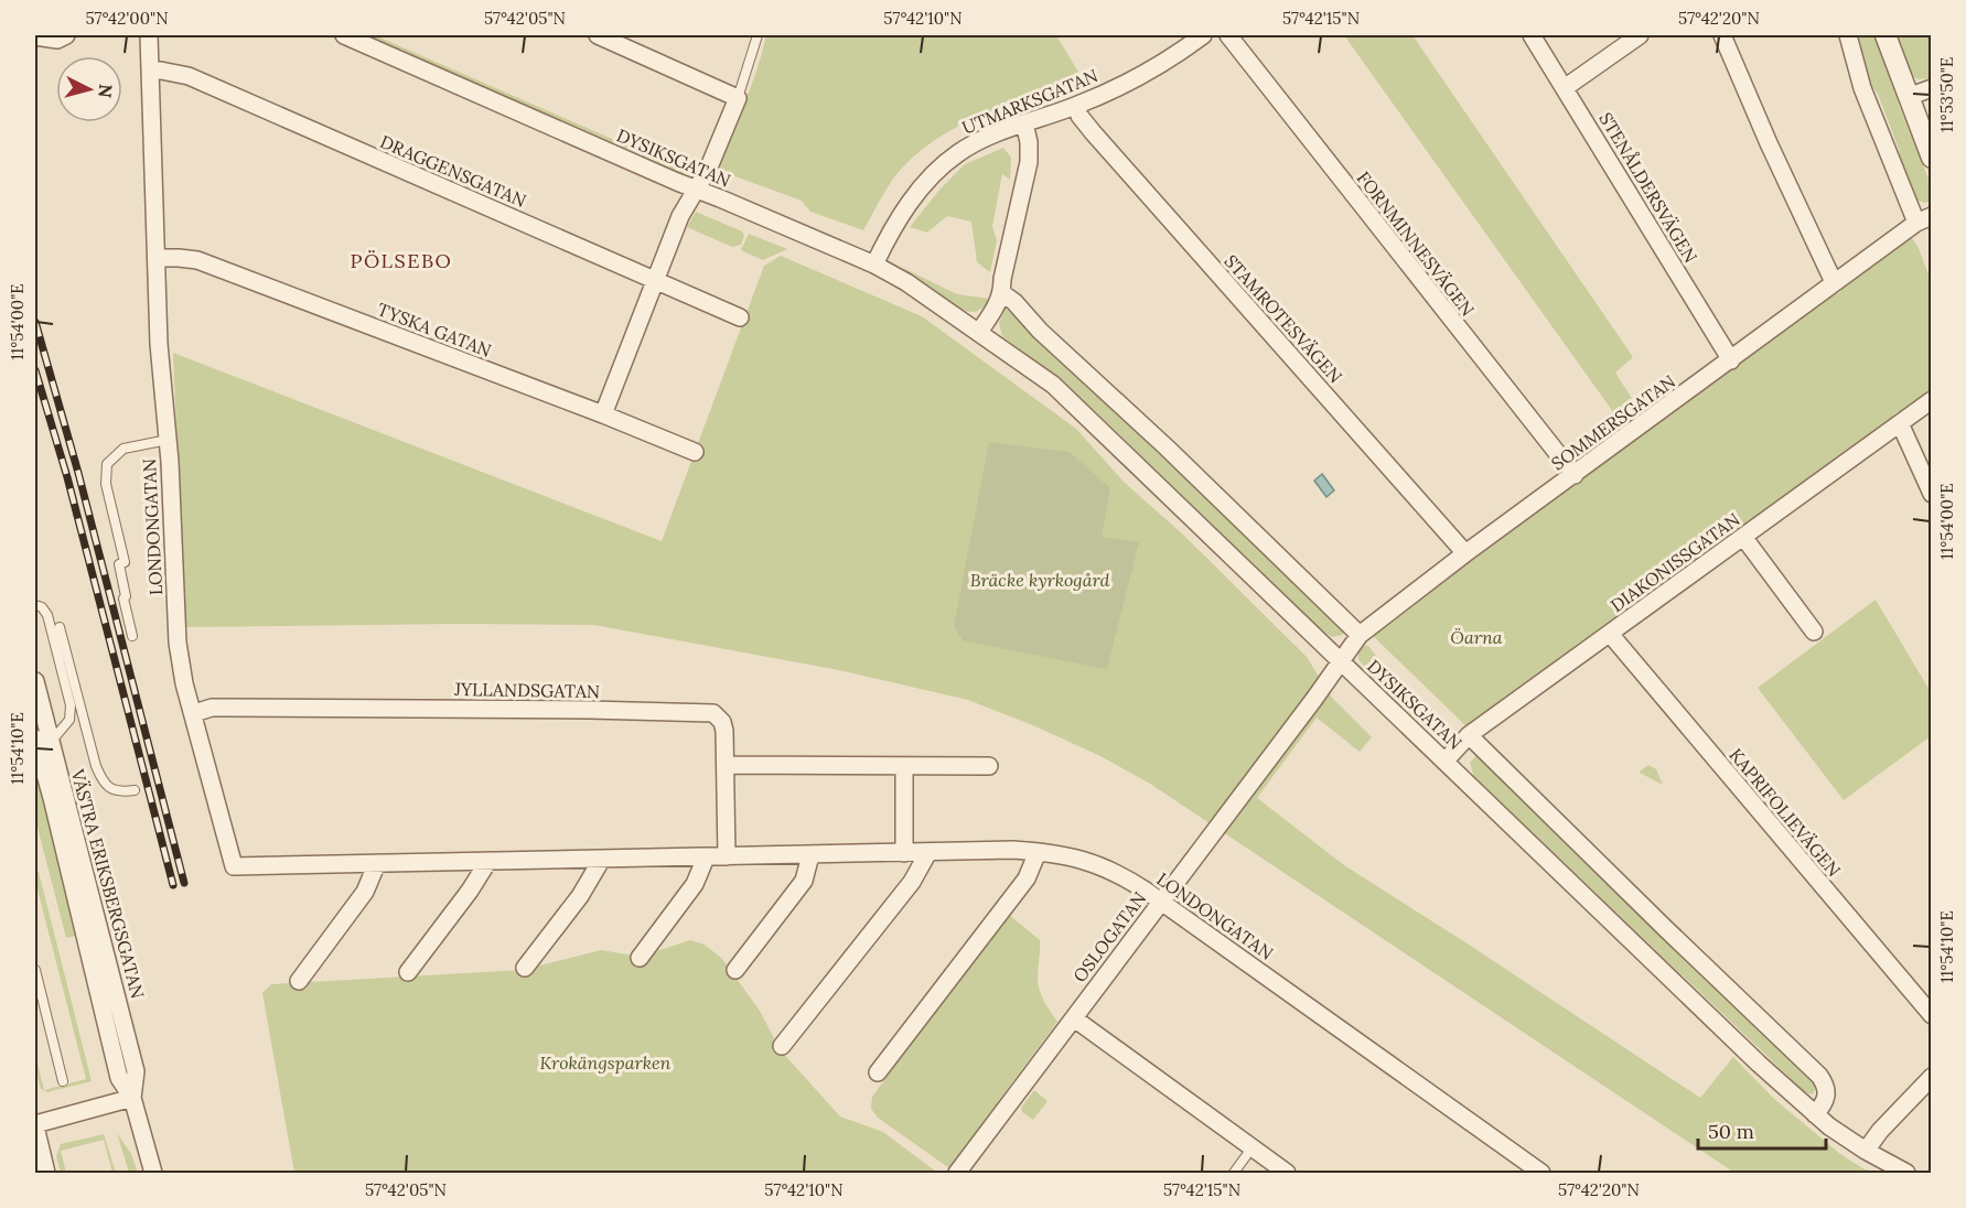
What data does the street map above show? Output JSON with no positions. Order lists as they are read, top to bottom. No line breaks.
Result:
{"streets":{"street":["UTMARKSGATAN","DYSIKSGATAN","DRAGGENSGATAN","STENÅLDERSVÄGEN","FORNMINNESVÄGEN","STAMROTESVÄGEN","TYSKA GATAN","SOMMERSGATAN","LONDONGATAN","DIAKONISSGATAN","JYLLANDSGATAN","KAPRIFOLIEVÄGEN","VÄSTRA ERIKSBERGSGATAN","OSLOGATAN"]},"crossings":[["UTMARKSGATAN","DYSIKSGATAN"],["UTMARKSGATAN","STAMROTESVÄGEN"],["DYSIKSGATAN","SOMMERSGATAN"],["DYSIKSGATAN","DIAKONISSGATAN"],["DYSIKSGATAN","OSLOGATAN"],["DRAGGENSGATAN","LONDONGATAN"],["STENÅLDERSVÄGEN","SOMMERSGATAN"],["FORNMINNESVÄGEN","SOMMERSGATAN"],["STAMROTESVÄGEN","SOMMERSGATAN"],["TYSKA GATAN","LONDONGATAN"],["SOMMERSGATAN","OSLOGATAN"],["LONDONGATAN","JYLLANDSGATAN"],["LONDONGATAN","OSLOGATAN"],["DIAKONISSGATAN","KAPRIFOLIEVÄGEN"]],"districts":["PÖLSEBO"],"parks":["Bräcke kyrkogård","Öarna","Krokängsparken"],"scale_bar":"50 m","north":"right","coordinates":["57°42'00\"N","57°42'05\"N","57°42'10\"N","57°42'15\"N","57°42'20\"N","11°53'50\"E","11°54'00\"E","11°54'10\"E"]}
